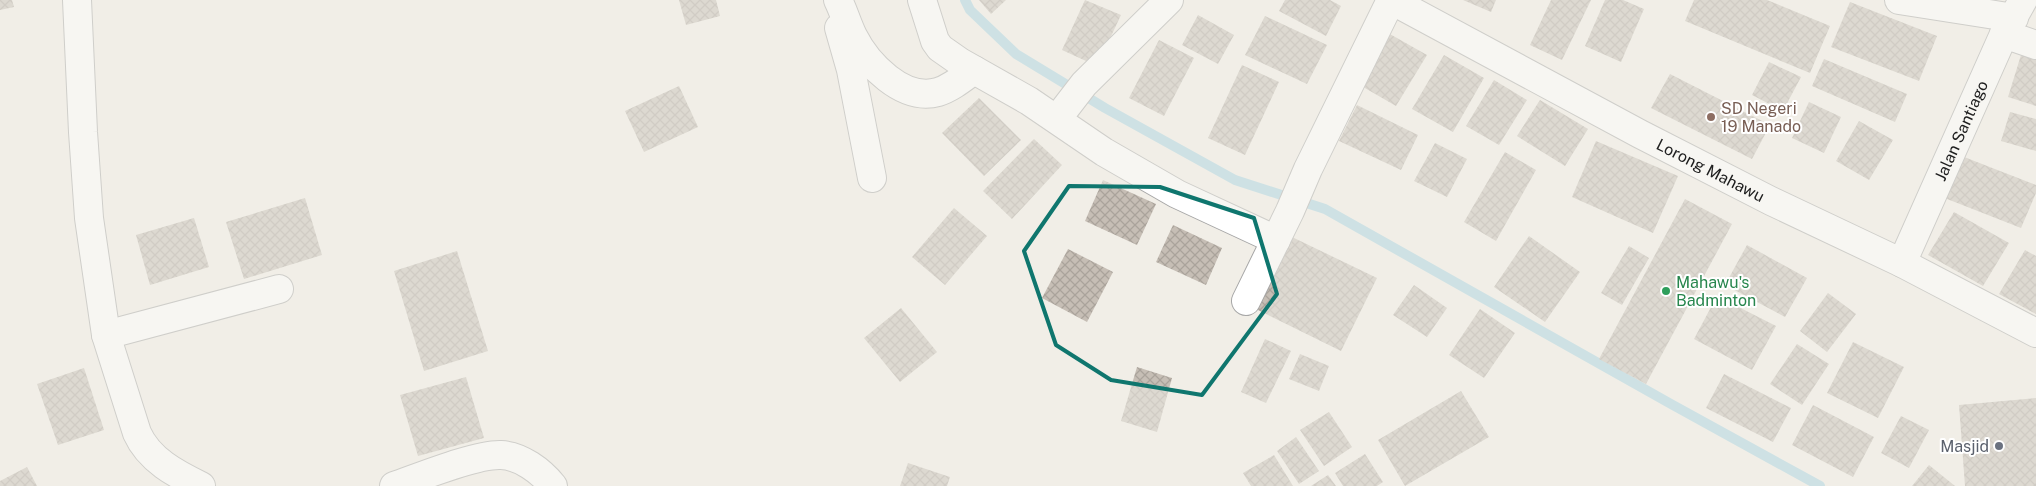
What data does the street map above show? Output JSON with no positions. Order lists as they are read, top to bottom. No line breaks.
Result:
{"streets":{"street":["Jalan Santiago","Lorong Mahawu"]},"crossings":[["Jalan Santiago","Lorong Mahawu"]],"places":["SD Negeri 19 Manado","Mahawu's Badminton","Masjid"]}
